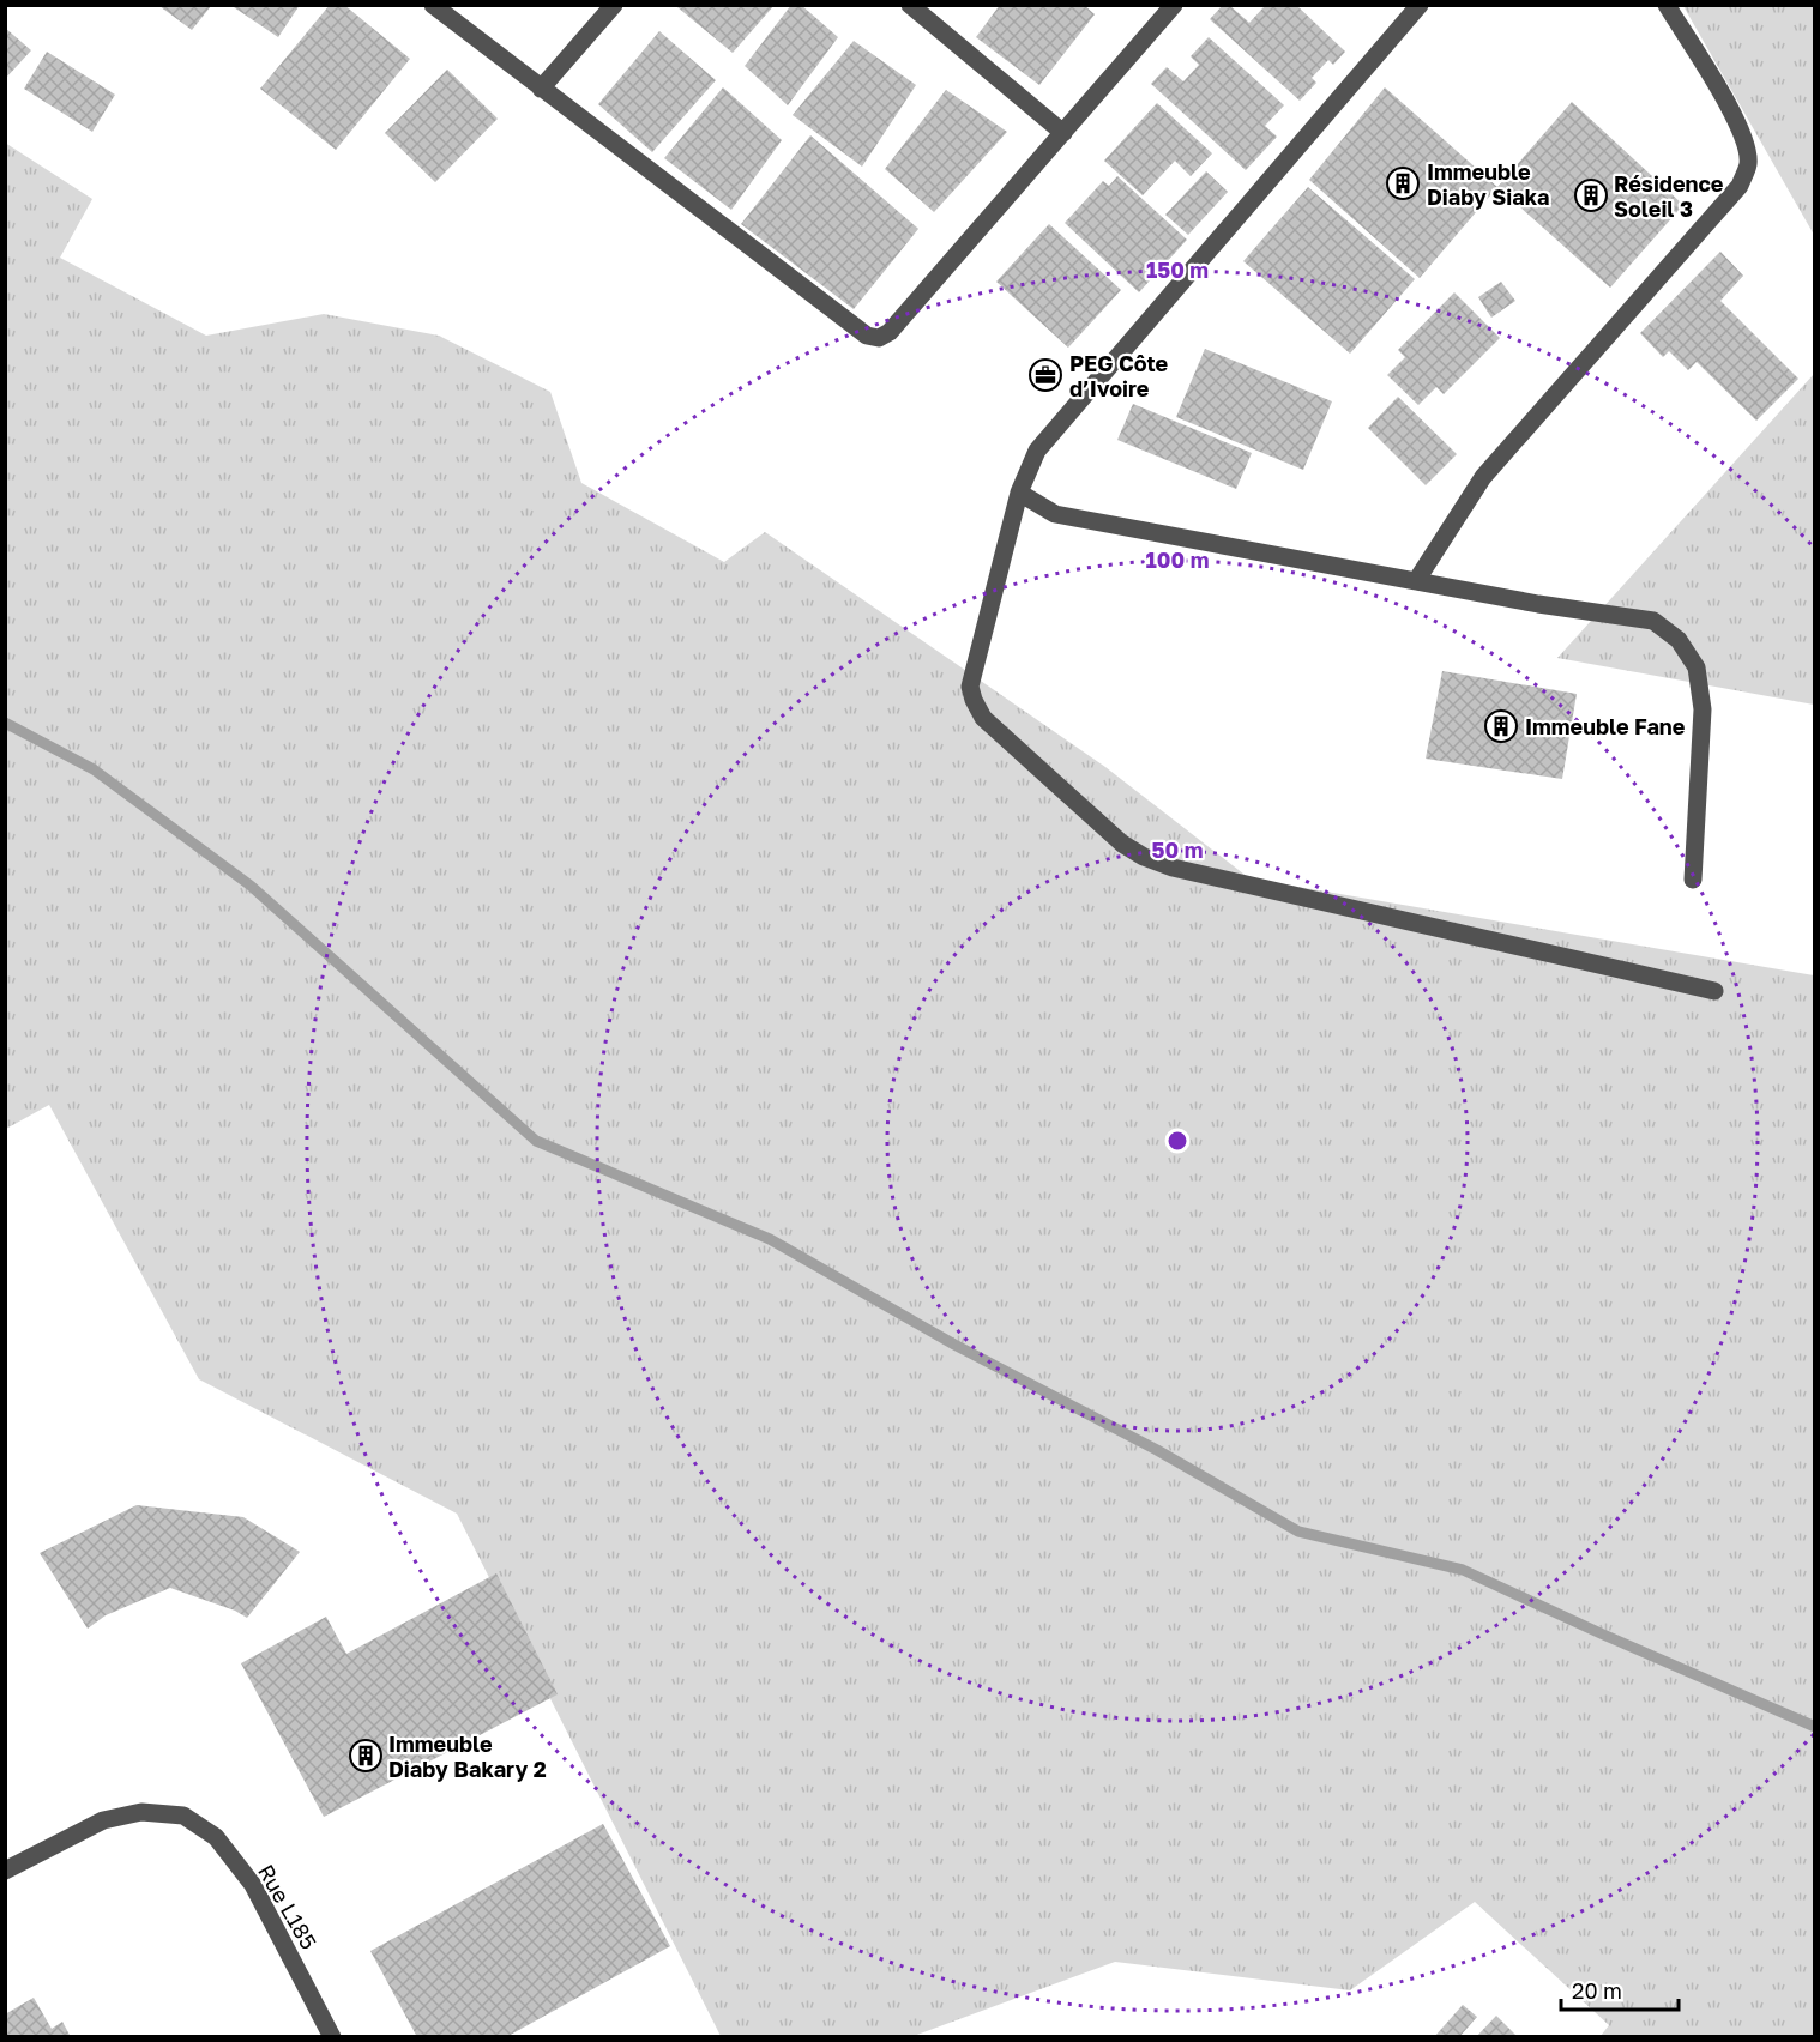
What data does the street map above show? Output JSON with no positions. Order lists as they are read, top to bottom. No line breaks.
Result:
{"streets":{"street":["Rue L185"]},"places":{"building":["Immeuble Diaby Siaka","Résidence Soleil 3","Immeuble Fane","Immeuble Diaby Bakary 2"],"office":["PEG Côte d’Ivoire"]},"scale_bar":"20 m","rings":["150 m","100 m","50 m"]}
